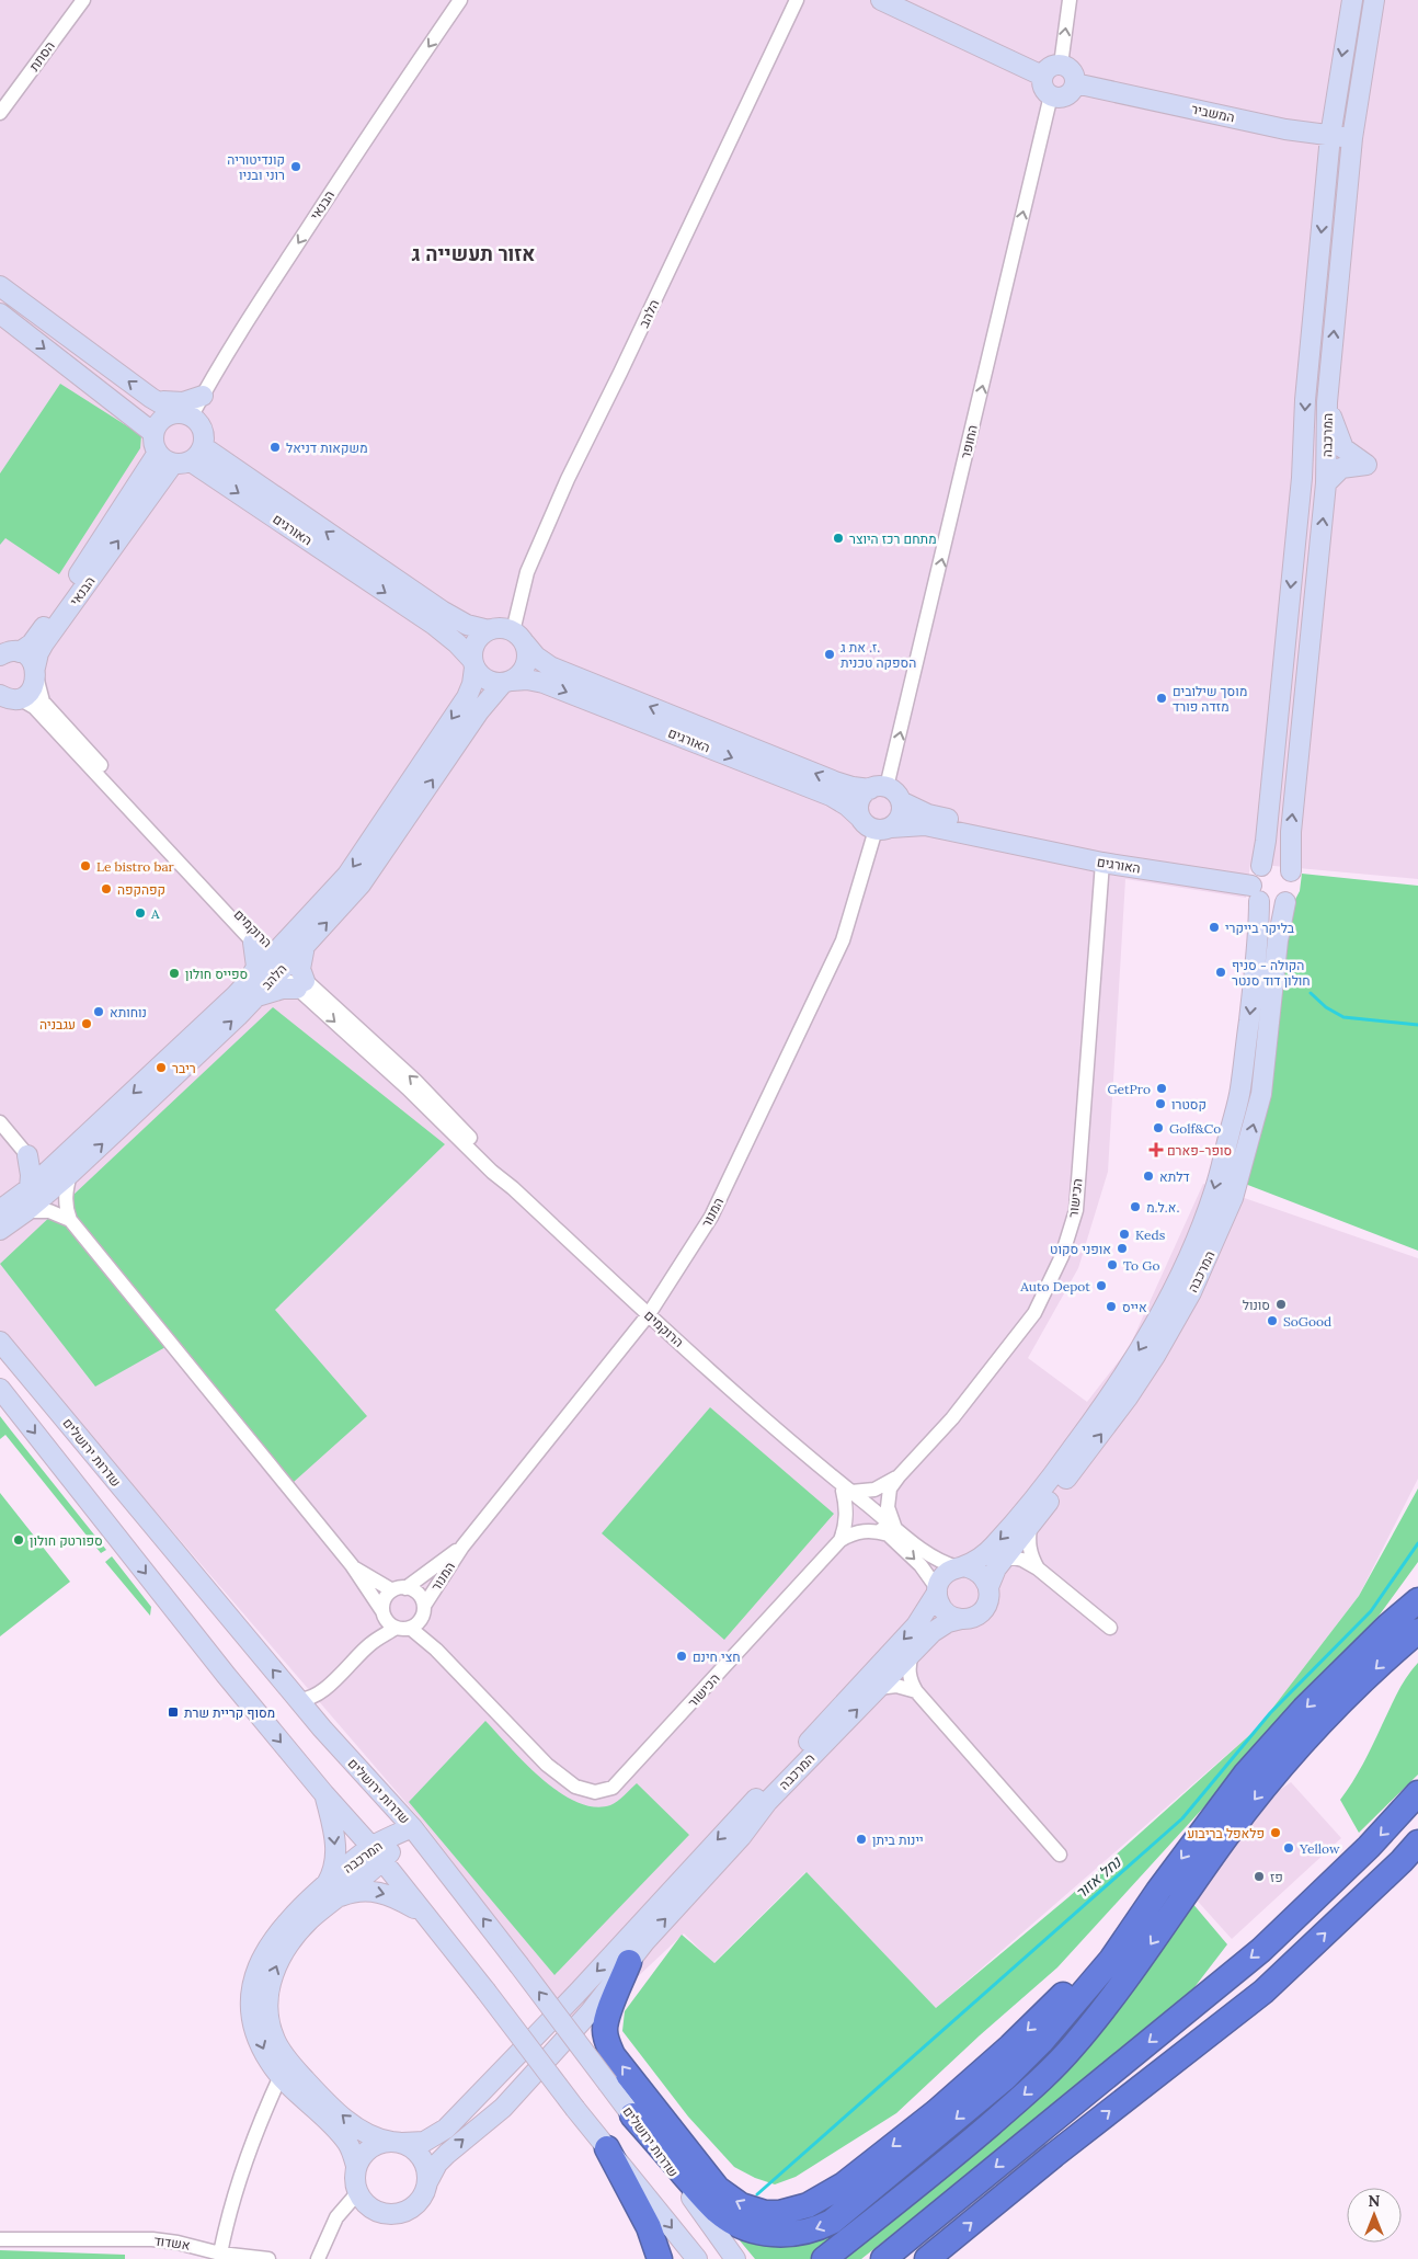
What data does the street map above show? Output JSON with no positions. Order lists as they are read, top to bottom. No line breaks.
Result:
{"streets":{"street":["הסתת","המשביר","הבנאי","הלהב","המרכבה","החופר","האורגים","הרוקמים","הכישור","המנור","שדרות ירושלים","אשדוד"]},"crossings":[["המשביר","המרכבה"],["המשביר","החופר"],["הבנאי","האורגים"],["הבנאי","הרוקמים"],["הלהב","האורגים"],["הלהב","הרוקמים"],["המרכבה","האורגים"],["המרכבה","הרוקמים"],["המרכבה","שדרות ירושלים"],["החופר","האורגים"],["החופר","המנור"],["האורגים","הכישור"],["האורגים","המנור"],["הרוקמים","הכישור"],["הרוקמים","המנור"],["הכישור","המנור"],["המנור","שדרות ירושלים"]],"one_way":["החופר"],"districts":["אזור תעשייה ג"],"water":["נחל אזור"],"places":{"other":["קונדיטוריה רוני ובניו","משקאות דניאל","מתחם רכז היוצר","ז. את ג. הספקה טכנית","מוסך שילובים מזדה פורד","Le bistro bar","קפהקפה","A","בליקר בייקרי","הקולה - סניף חולון דוד סנטר","ספייס חולון","נוחותא","עגבניה","ריבר","GetPro","קסטרו","Golf&Co","דלתא","א.ל.מ.","Keds","אופני סקוט","To Go","Auto Depot","סונול","אייס","SoGood","ספורטק חולון","חצי חינם","פלאפל בריבוע","יינות ביתן","Yellow","פז"],"health":["סופר-פארם"],"transit":["מסוף קריית שרת"]},"north":"top"}
